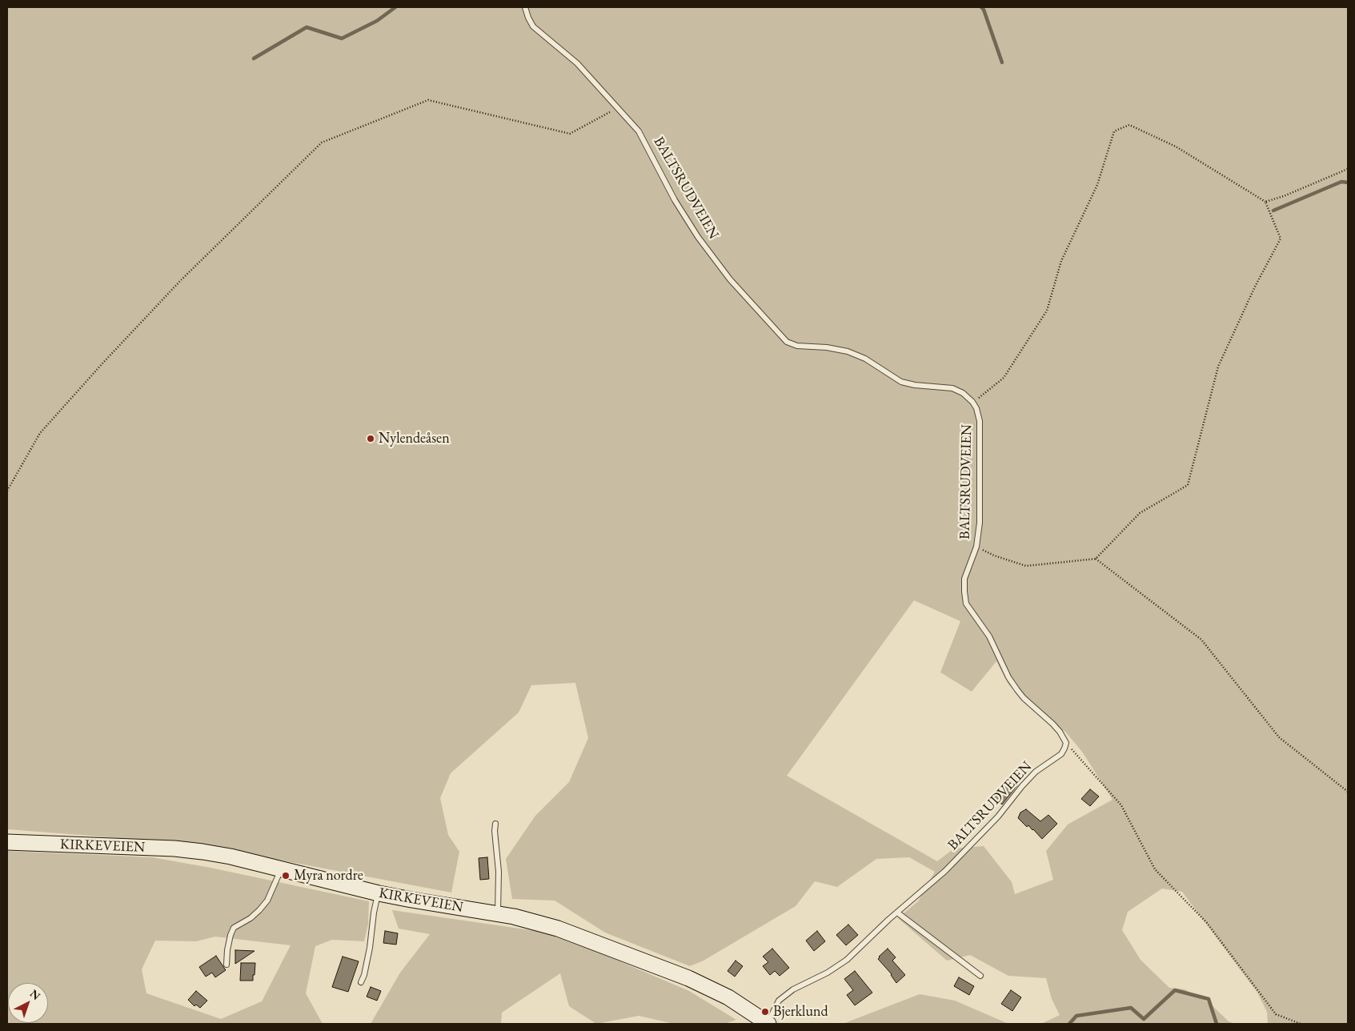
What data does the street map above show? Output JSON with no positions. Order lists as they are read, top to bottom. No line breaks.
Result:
{"streets":{"main road":["KIRKEVEIEN"],"lane":["BALTSRUDVEIEN"]},"crossings":[["BALTSRUDVEIEN","KIRKEVEIEN"]],"places":["Nylendeåsen","Myra nordre","Bjerklund"],"north":"top right"}
